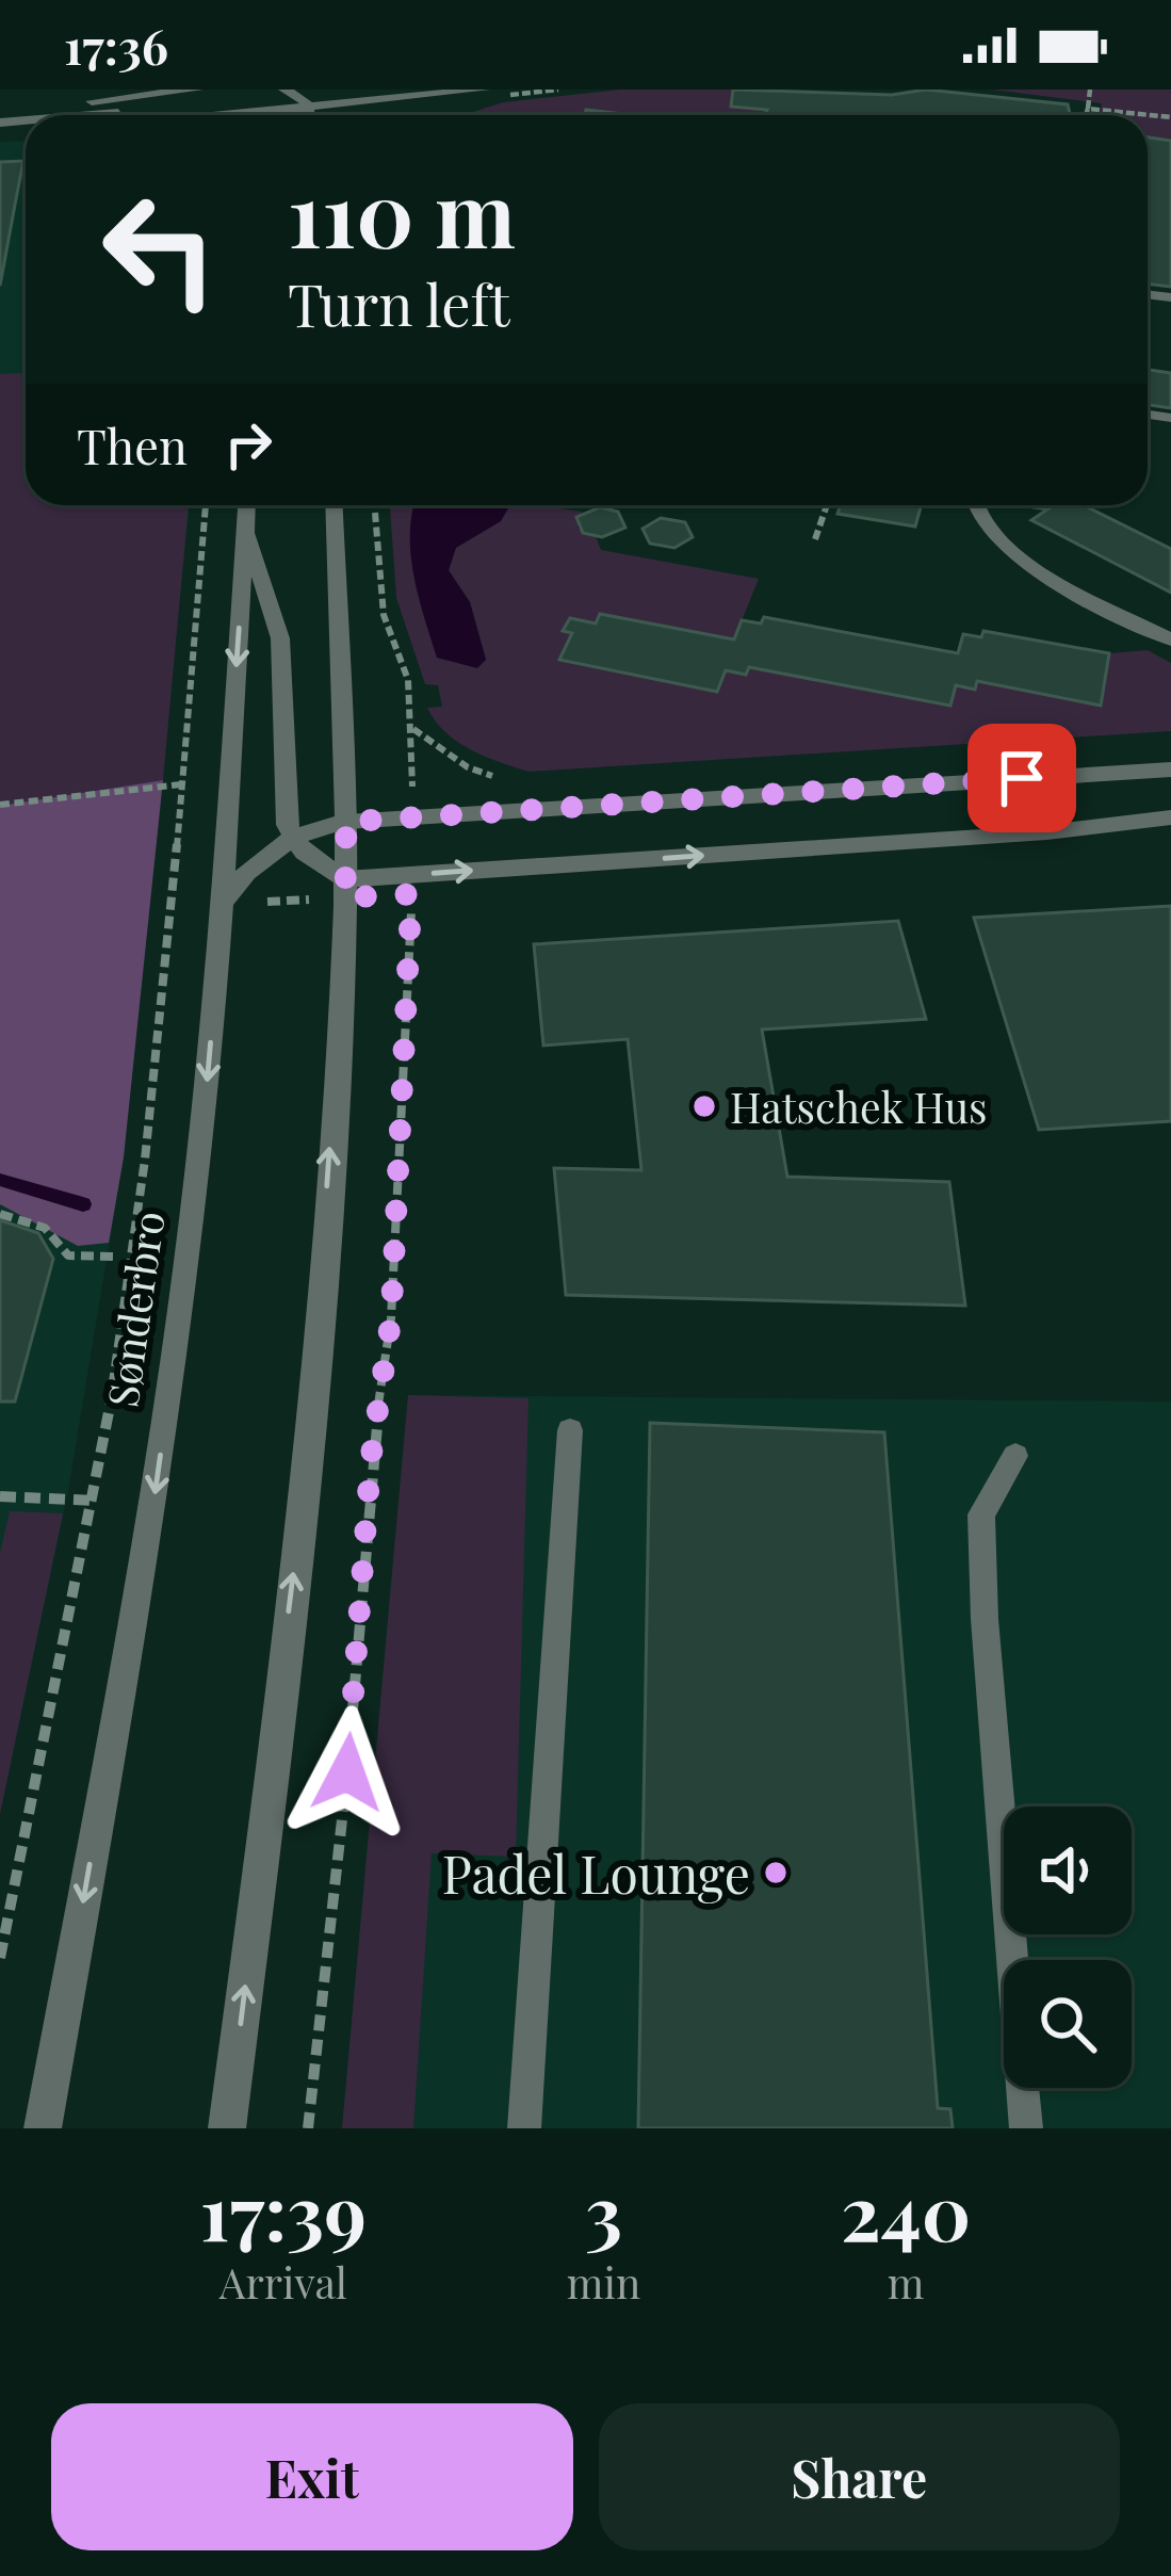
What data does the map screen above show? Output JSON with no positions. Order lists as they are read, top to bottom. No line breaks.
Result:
{"streets":{"street":["Sønderbro"]},"places":["Hatschek Hus","Padel Lounge"],"page":{"status":"17:36","turn":["110 m","Turn left"],"then":"Then","eta":["17:39","Arrival","3","min","240","m"],"buttons":["Exit","Share"]}}
